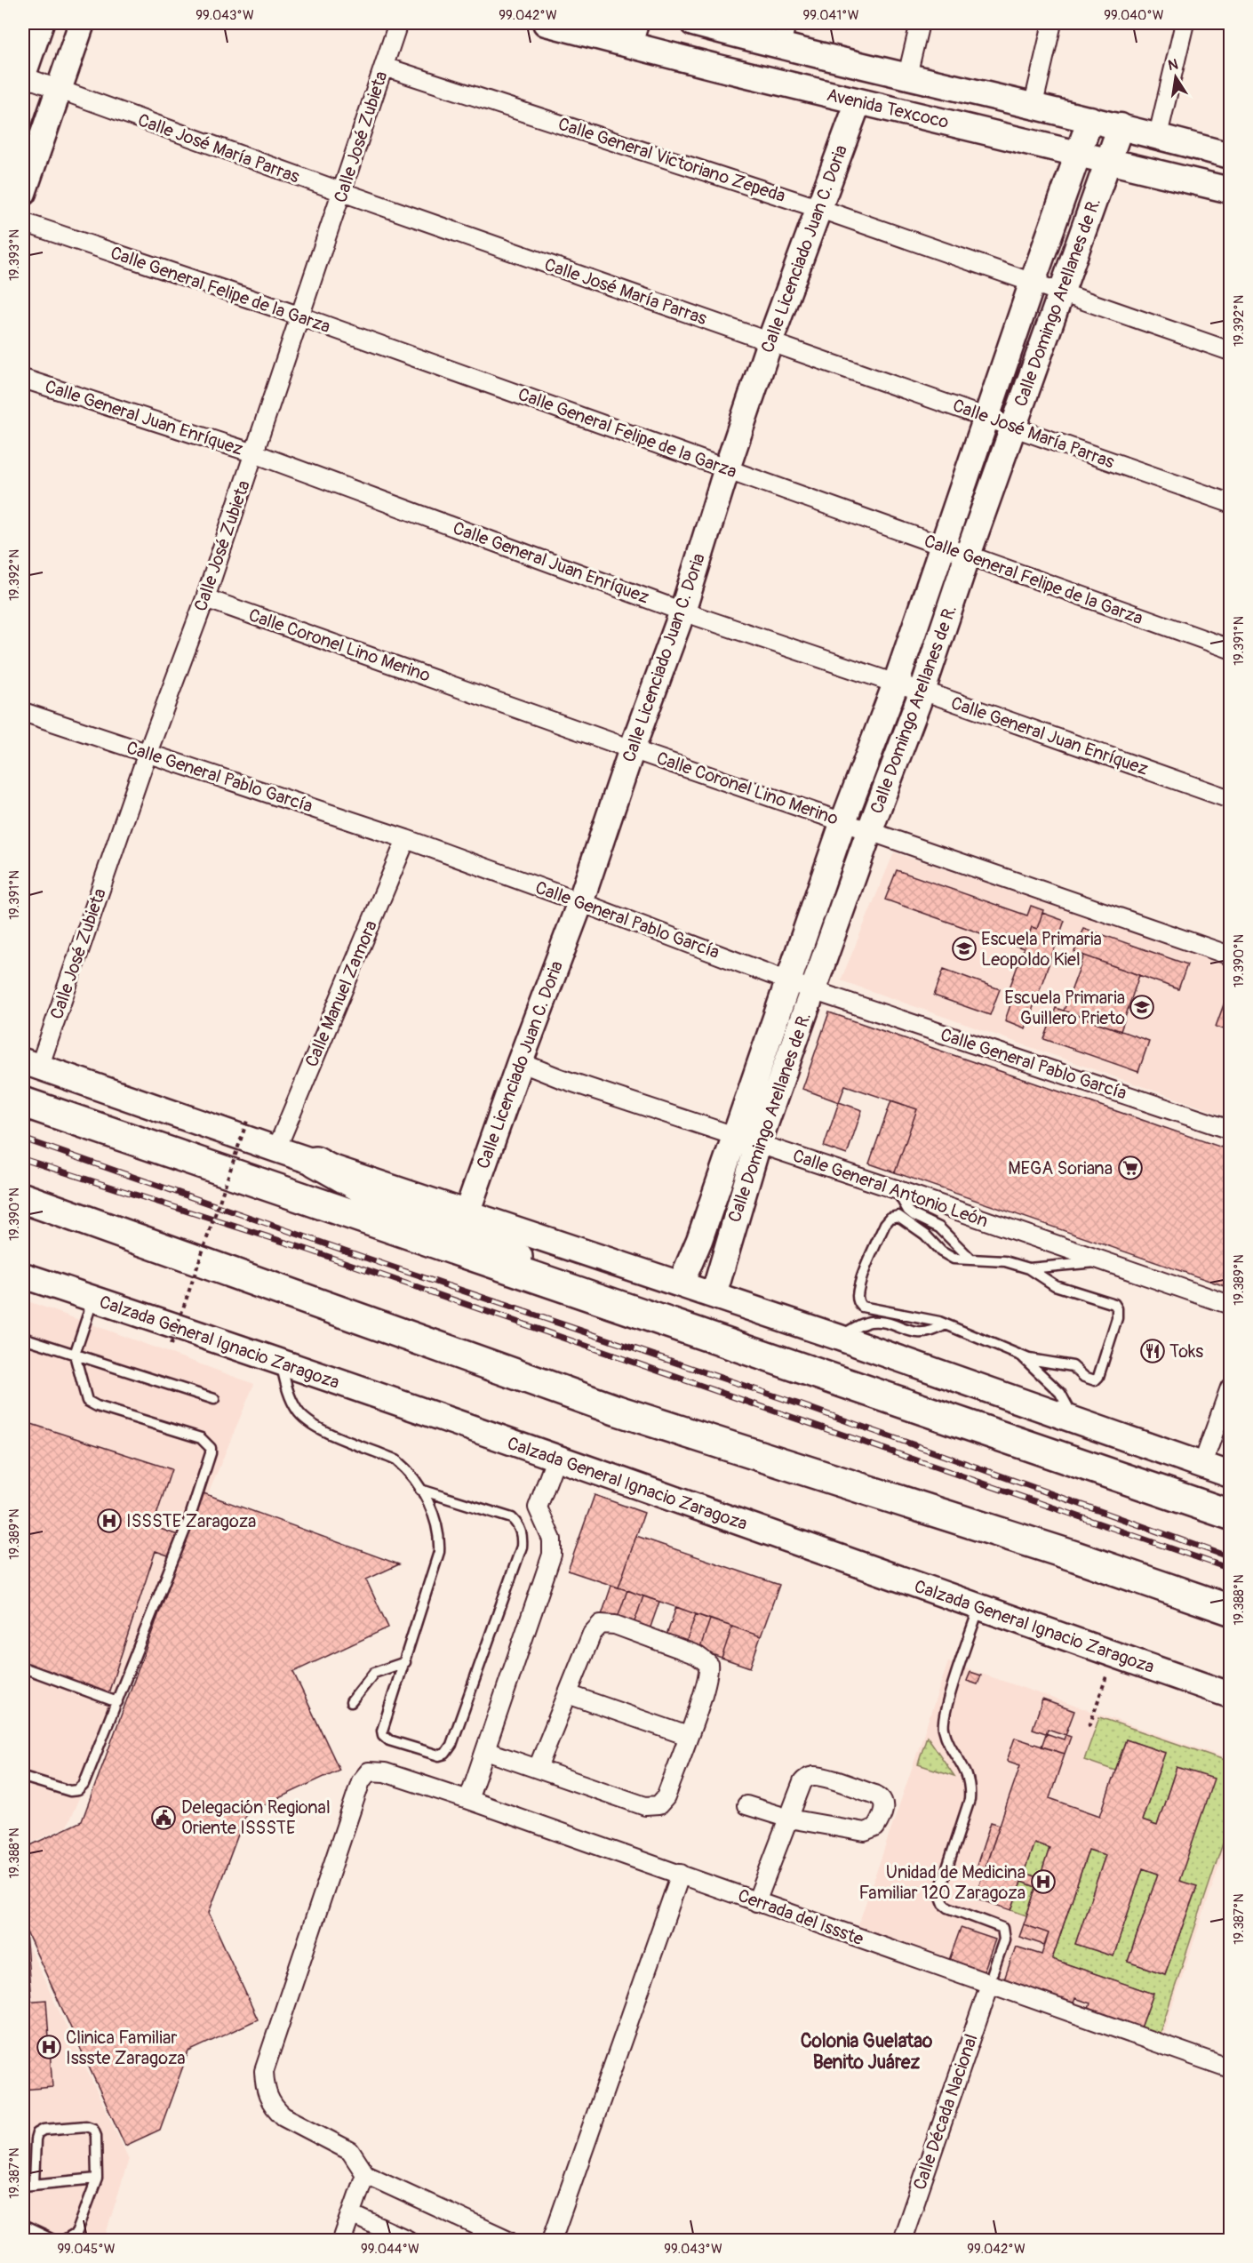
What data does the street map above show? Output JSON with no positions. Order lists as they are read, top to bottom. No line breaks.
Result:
{"streets":{"street":["Avenida Texcoco","Calle José Zubieta","Calle José María Parras","Calle General Victoriano Zepeda","Calle Licenciado Juan C. Doria","Calle General Felipe de la Garza","Calle Domingo Arellanes de R.","Calle General Juan Enríquez","Calle Coronel Lino Merino","Calle General Pablo García","Calle Manuel Zamora","Calle General Antonio León","Calzada General Ignacio Zaragoza","Cerrada del Issste","Calle Década Nacional"]},"crossings":[["Avenida Texcoco","Calle Licenciado Juan C. Doria"],["Avenida Texcoco","Calle Domingo Arellanes de R."],["Calle José Zubieta","Calle José María Parras"],["Calle José Zubieta","Calle General Victoriano Zepeda"],["Calle José Zubieta","Calle General Felipe de la Garza"],["Calle José Zubieta","Calle General Juan Enríquez"],["Calle José Zubieta","Calle Coronel Lino Merino"],["Calle José Zubieta","Calle General Pablo García"],["Calle José María Parras","Calle Licenciado Juan C. Doria"],["Calle José María Parras","Calle Domingo Arellanes de R."],["Calle General Victoriano Zepeda","Calle Licenciado Juan C. Doria"],["Calle General Victoriano Zepeda","Calle Domingo Arellanes de R."],["Calle Licenciado Juan C. Doria","Calle General Felipe de la Garza"],["Calle Licenciado Juan C. Doria","Calle General Juan Enríquez"],["Calle Licenciado Juan C. Doria","Calle Coronel Lino Merino"],["Calle Licenciado Juan C. Doria","Calle General Pablo García"],["Calle Licenciado Juan C. Doria","Calle General Antonio León"],["Calle General Felipe de la Garza","Calle Domingo Arellanes de R."],["Calle Domingo Arellanes de R.","Calle General Juan Enríquez"],["Calle Domingo Arellanes de R.","Calle Coronel Lino Merino"],["Calle Domingo Arellanes de R.","Calle General Pablo García"],["Calle Domingo Arellanes de R.","Calle General Antonio León"],["Calle General Pablo García","Calle Manuel Zamora"],["Cerrada del Issste","Calle Década Nacional"]],"districts":["Colonia Guelatao Benito Juárez"],"places":{"school or university":["Escuela Primaria Leopoldo Kiel","Escuela Primaria Guillero Prieto"],"supermarket":["MEGA Soriana"],"restaurant":["Toks"],"hospital":["ISSSTE Zaragoza","Unidad de Medicina Familiar 120 Zaragoza","Clinica Familiar Issste Zaragoza"],"public building":["Delegación Regional Oriente ISSSTE"]},"north":"top","coordinates":["99.043°W","99.042°W","99.041°W","99.040°W","19.393°N","19.392°N","19.391°N","19.390°N","19.389°N","19.388°N","19.387°N","99.045°W","99.044°W"]}
